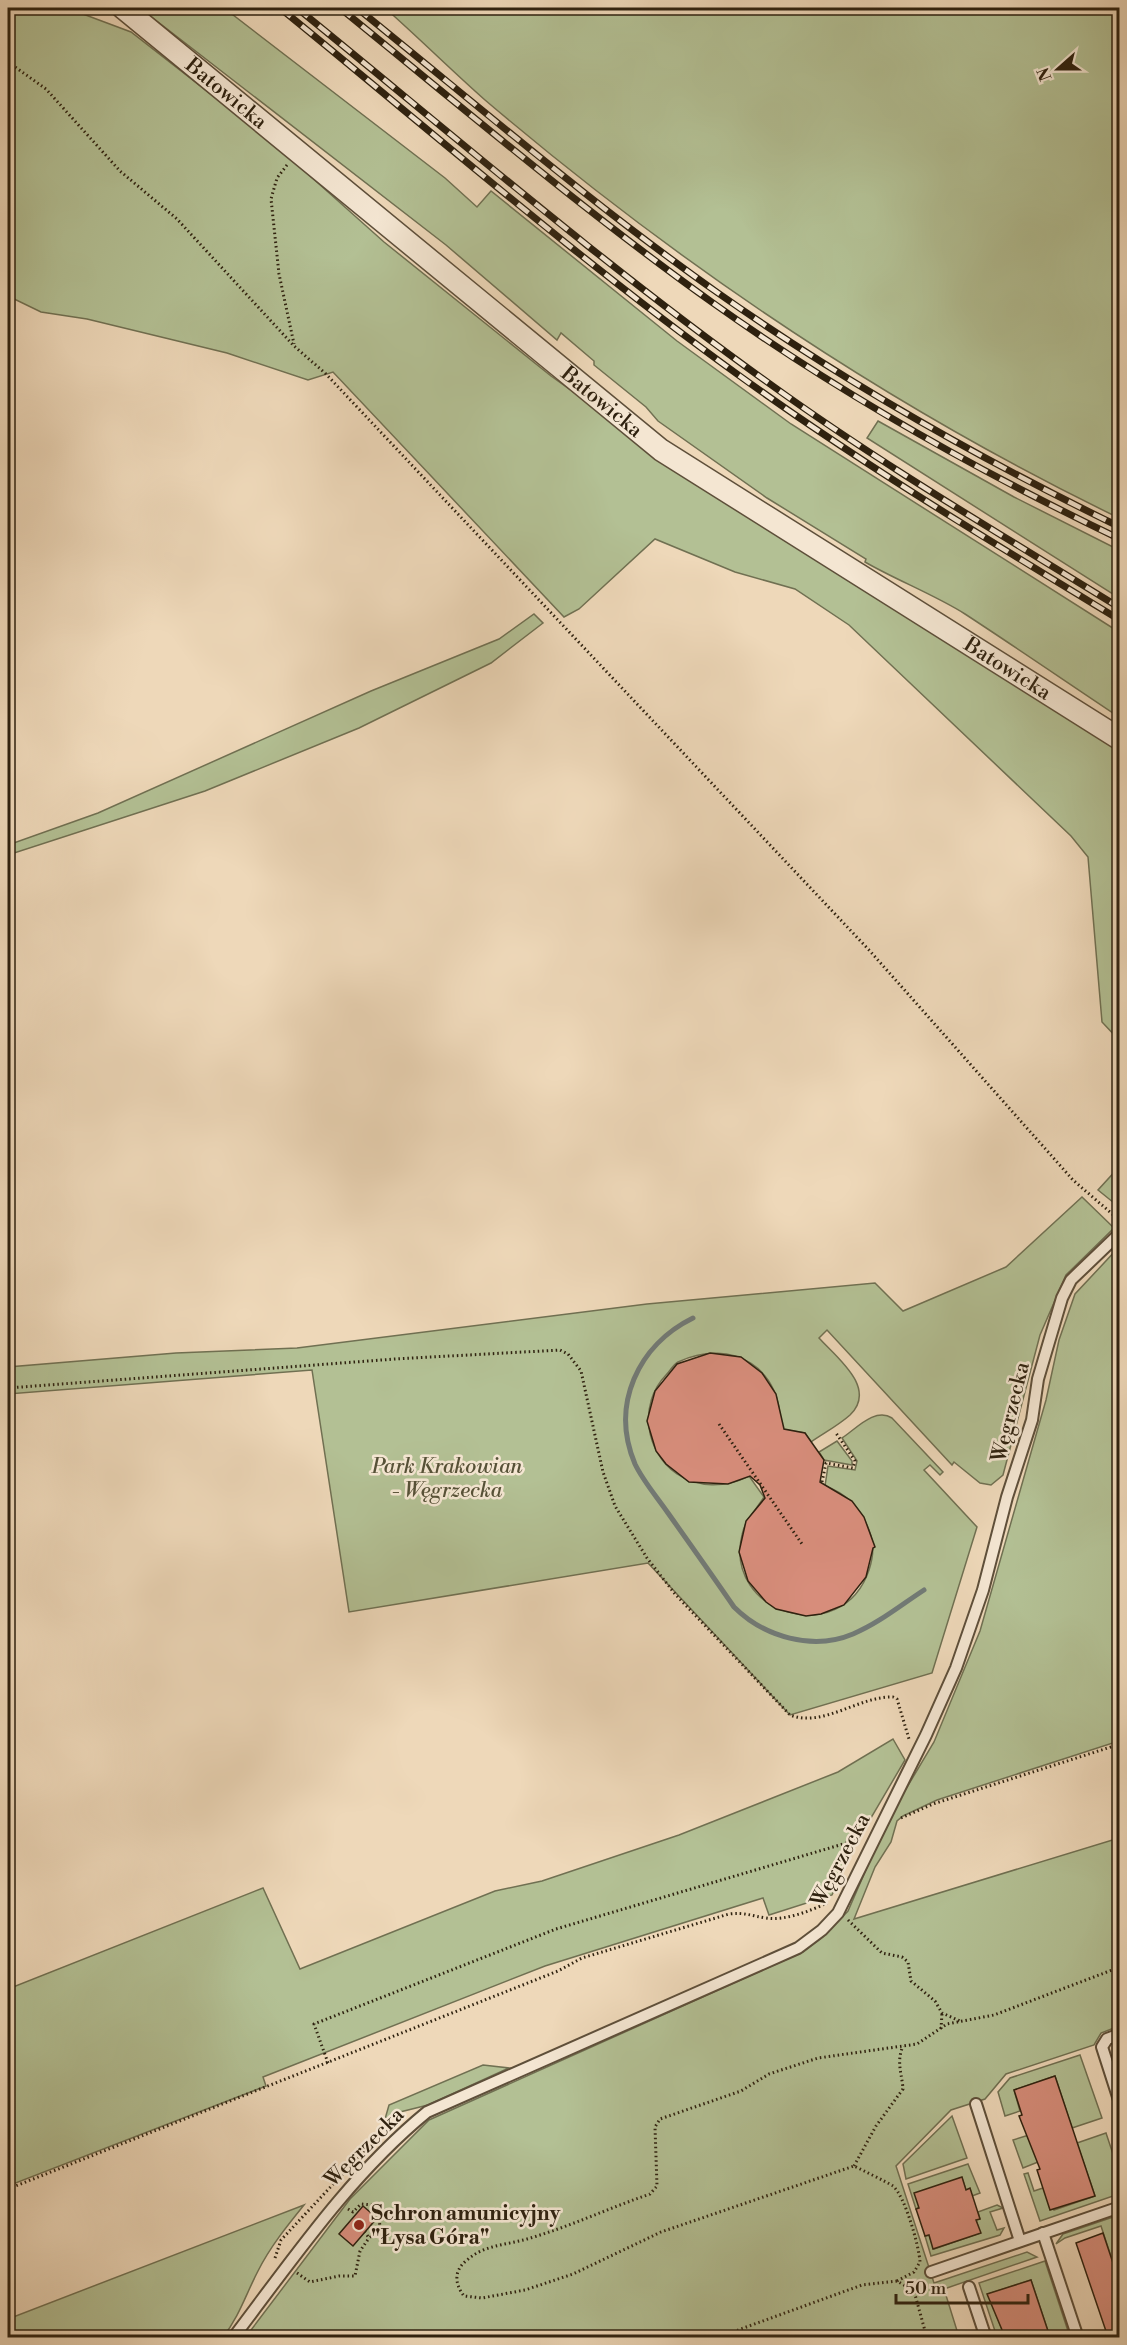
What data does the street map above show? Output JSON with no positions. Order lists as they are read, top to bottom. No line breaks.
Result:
{"streets":{"street":["Batowicka"],"lane":["Węgrzecka"]},"parks":["Park Krakowian - Węgrzecka"],"places":["Schron amunicyjny \"Łysa Góra\""],"scale_bar":"50 m","north":"left"}
